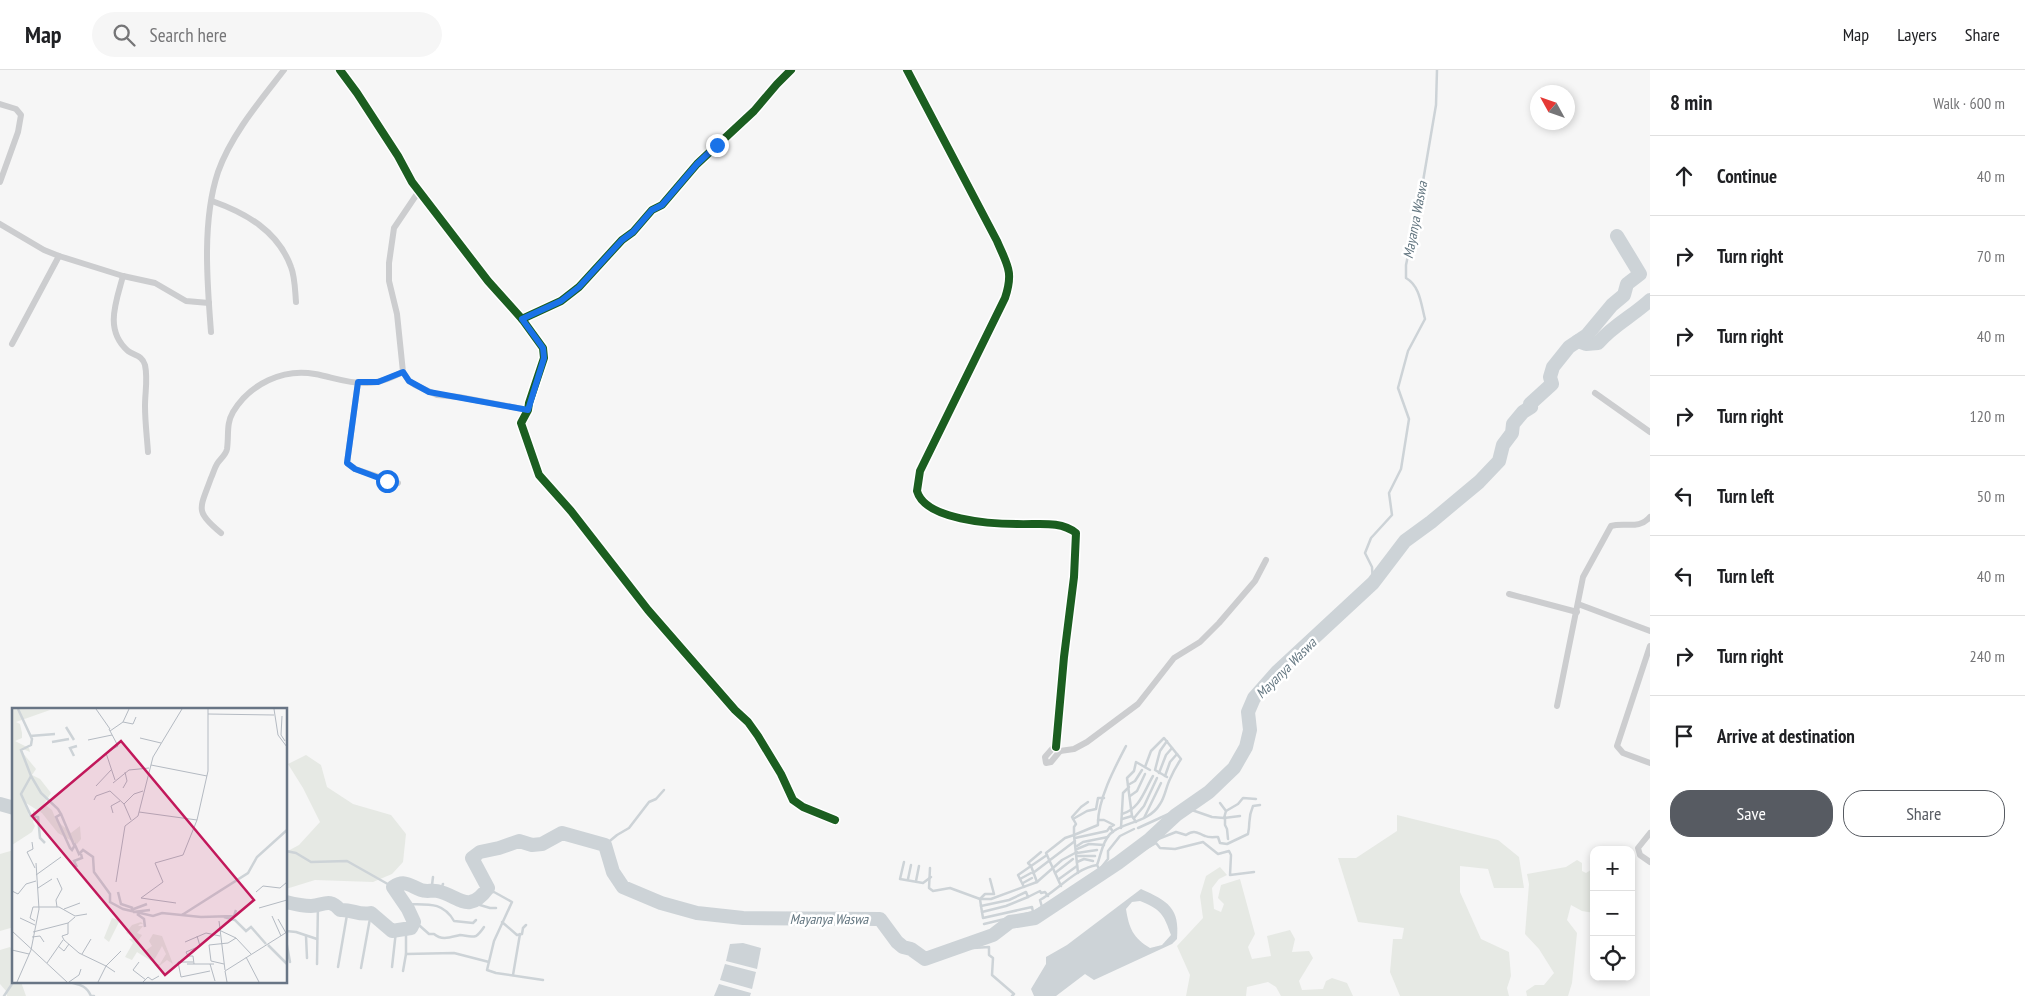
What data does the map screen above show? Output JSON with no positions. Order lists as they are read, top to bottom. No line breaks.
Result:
{"water":["Mayanya Waswa"],"north":"top left","page":{"header":"Map","search":"Search here","nav":["Map","Layers","Share"],"heading":["8 min","Walk · 600 m"],"list":[["Continue","40 m"],["Turn right","70 m"],["Turn right","40 m"],["Turn right","120 m"],["Turn left","50 m"],["Turn left","40 m"],["Turn right","240 m"],"Arrive at destination"],"buttons":["Save","Share"],"map_buttons":["+","−"]}}
